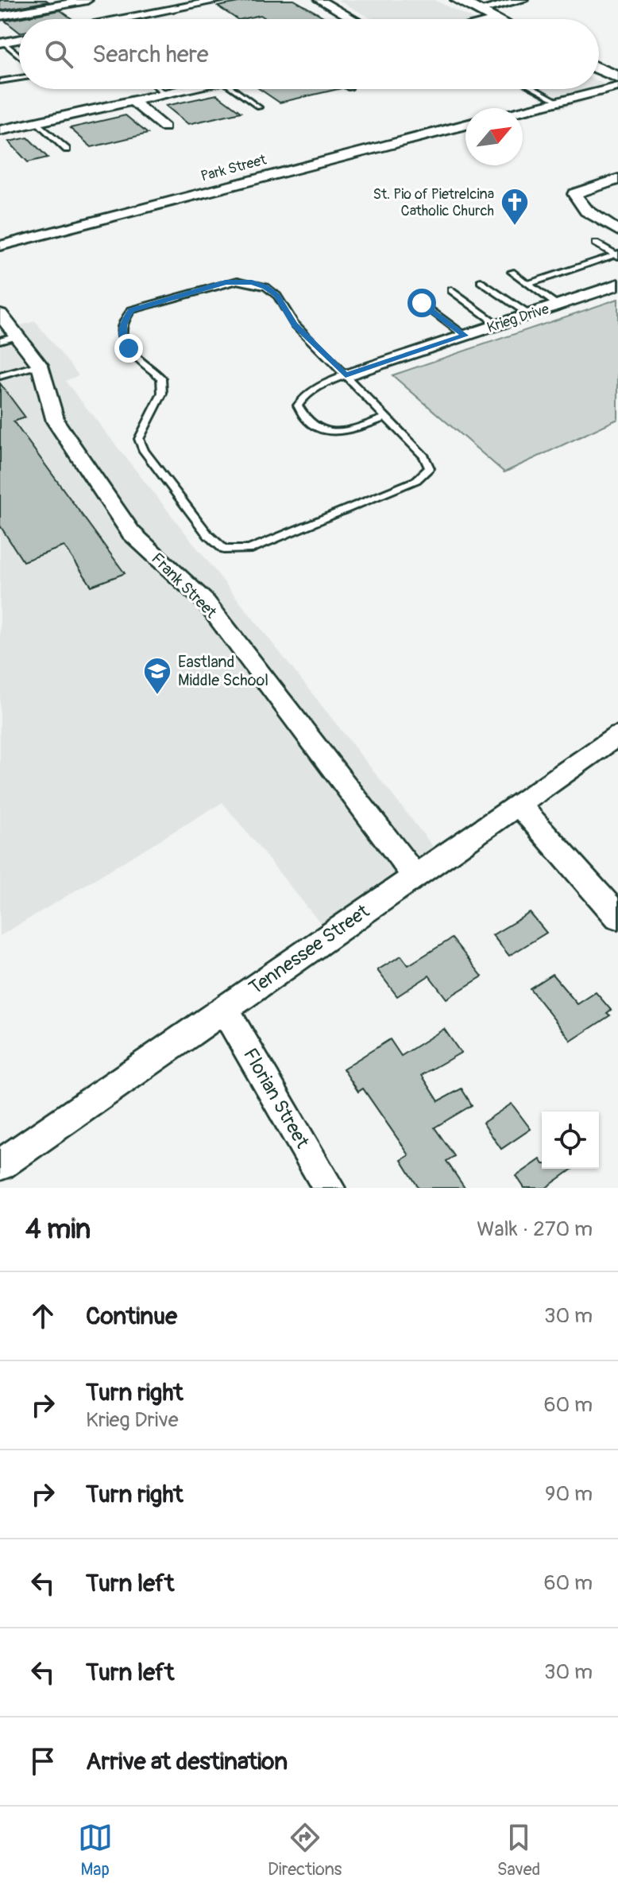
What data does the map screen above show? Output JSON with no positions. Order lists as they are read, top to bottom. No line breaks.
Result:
{"streets":{"street":["Park Street","Krieg Drive","Frank Street","Tennessee Street","Florian Street"]},"crossings":[["Frank Street","Tennessee Street"],["Tennessee Street","Florian Street"]],"places":{"church":["St. Pio of Pietrelcina Catholic Church"],"school or university":["Eastland Middle School"]},"north":"top right","page":{"search":"Search here","heading":["4 min","Walk · 270 m"],"list":[["Continue","30 m"],["Turn right","Krieg Drive","60 m"],["Turn right","90 m"],["Turn left","60 m"],["Turn left","30 m"],"Arrive at destination"],"nav":["Map","Directions","Saved"]}}
